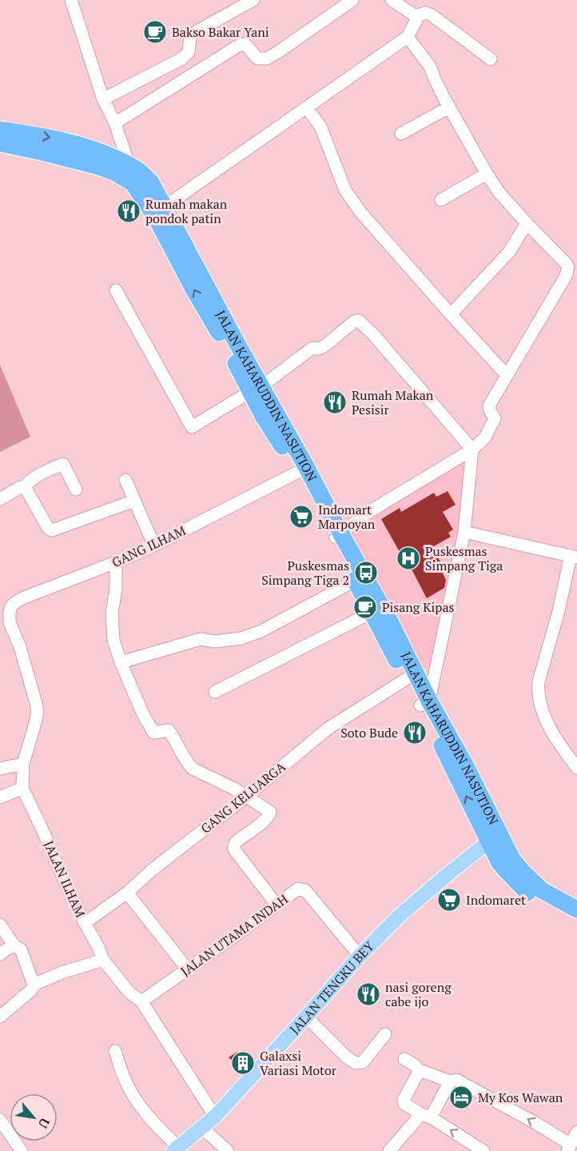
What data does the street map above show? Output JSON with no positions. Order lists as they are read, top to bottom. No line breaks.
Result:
{"streets":{"highway":["JALAN KAHARUDDIN NASUTION"],"main road":["JALAN TENGKU BEY"],"street":["GANG ILHAM","GANG KELUARGA","JALAN ILHAM","JALAN UTAMA INDAH"]},"crossings":[["JALAN KAHARUDDIN NASUTION","GANG ILHAM"],["JALAN KAHARUDDIN NASUTION","GANG KELUARGA"],["JALAN KAHARUDDIN NASUTION","JALAN TENGKU BEY"],["GANG ILHAM","JALAN ILHAM"],["GANG KELUARGA","JALAN ILHAM"],["JALAN ILHAM","JALAN UTAMA INDAH"],["JALAN ILHAM","JALAN TENGKU BEY"],["JALAN UTAMA INDAH","JALAN TENGKU BEY"]],"places":{"cafe":["Bakso Bakar Yani","Pisang Kipas"],"restaurant":["Rumah makan pondok patin","Rumah Makan Pesisir","Soto Bude","nasi goreng cabe ijo"],"supermarket":["Indomart Marpoyan","Indomaret"],"hospital":["Puskesmas Simpang Tiga"],"bus stop":["Puskesmas Simpang Tiga 2"],"building":["Galaxsi Variasi Motor"],"hotel":["My Kos Wawan"]},"north":"bottom right"}
